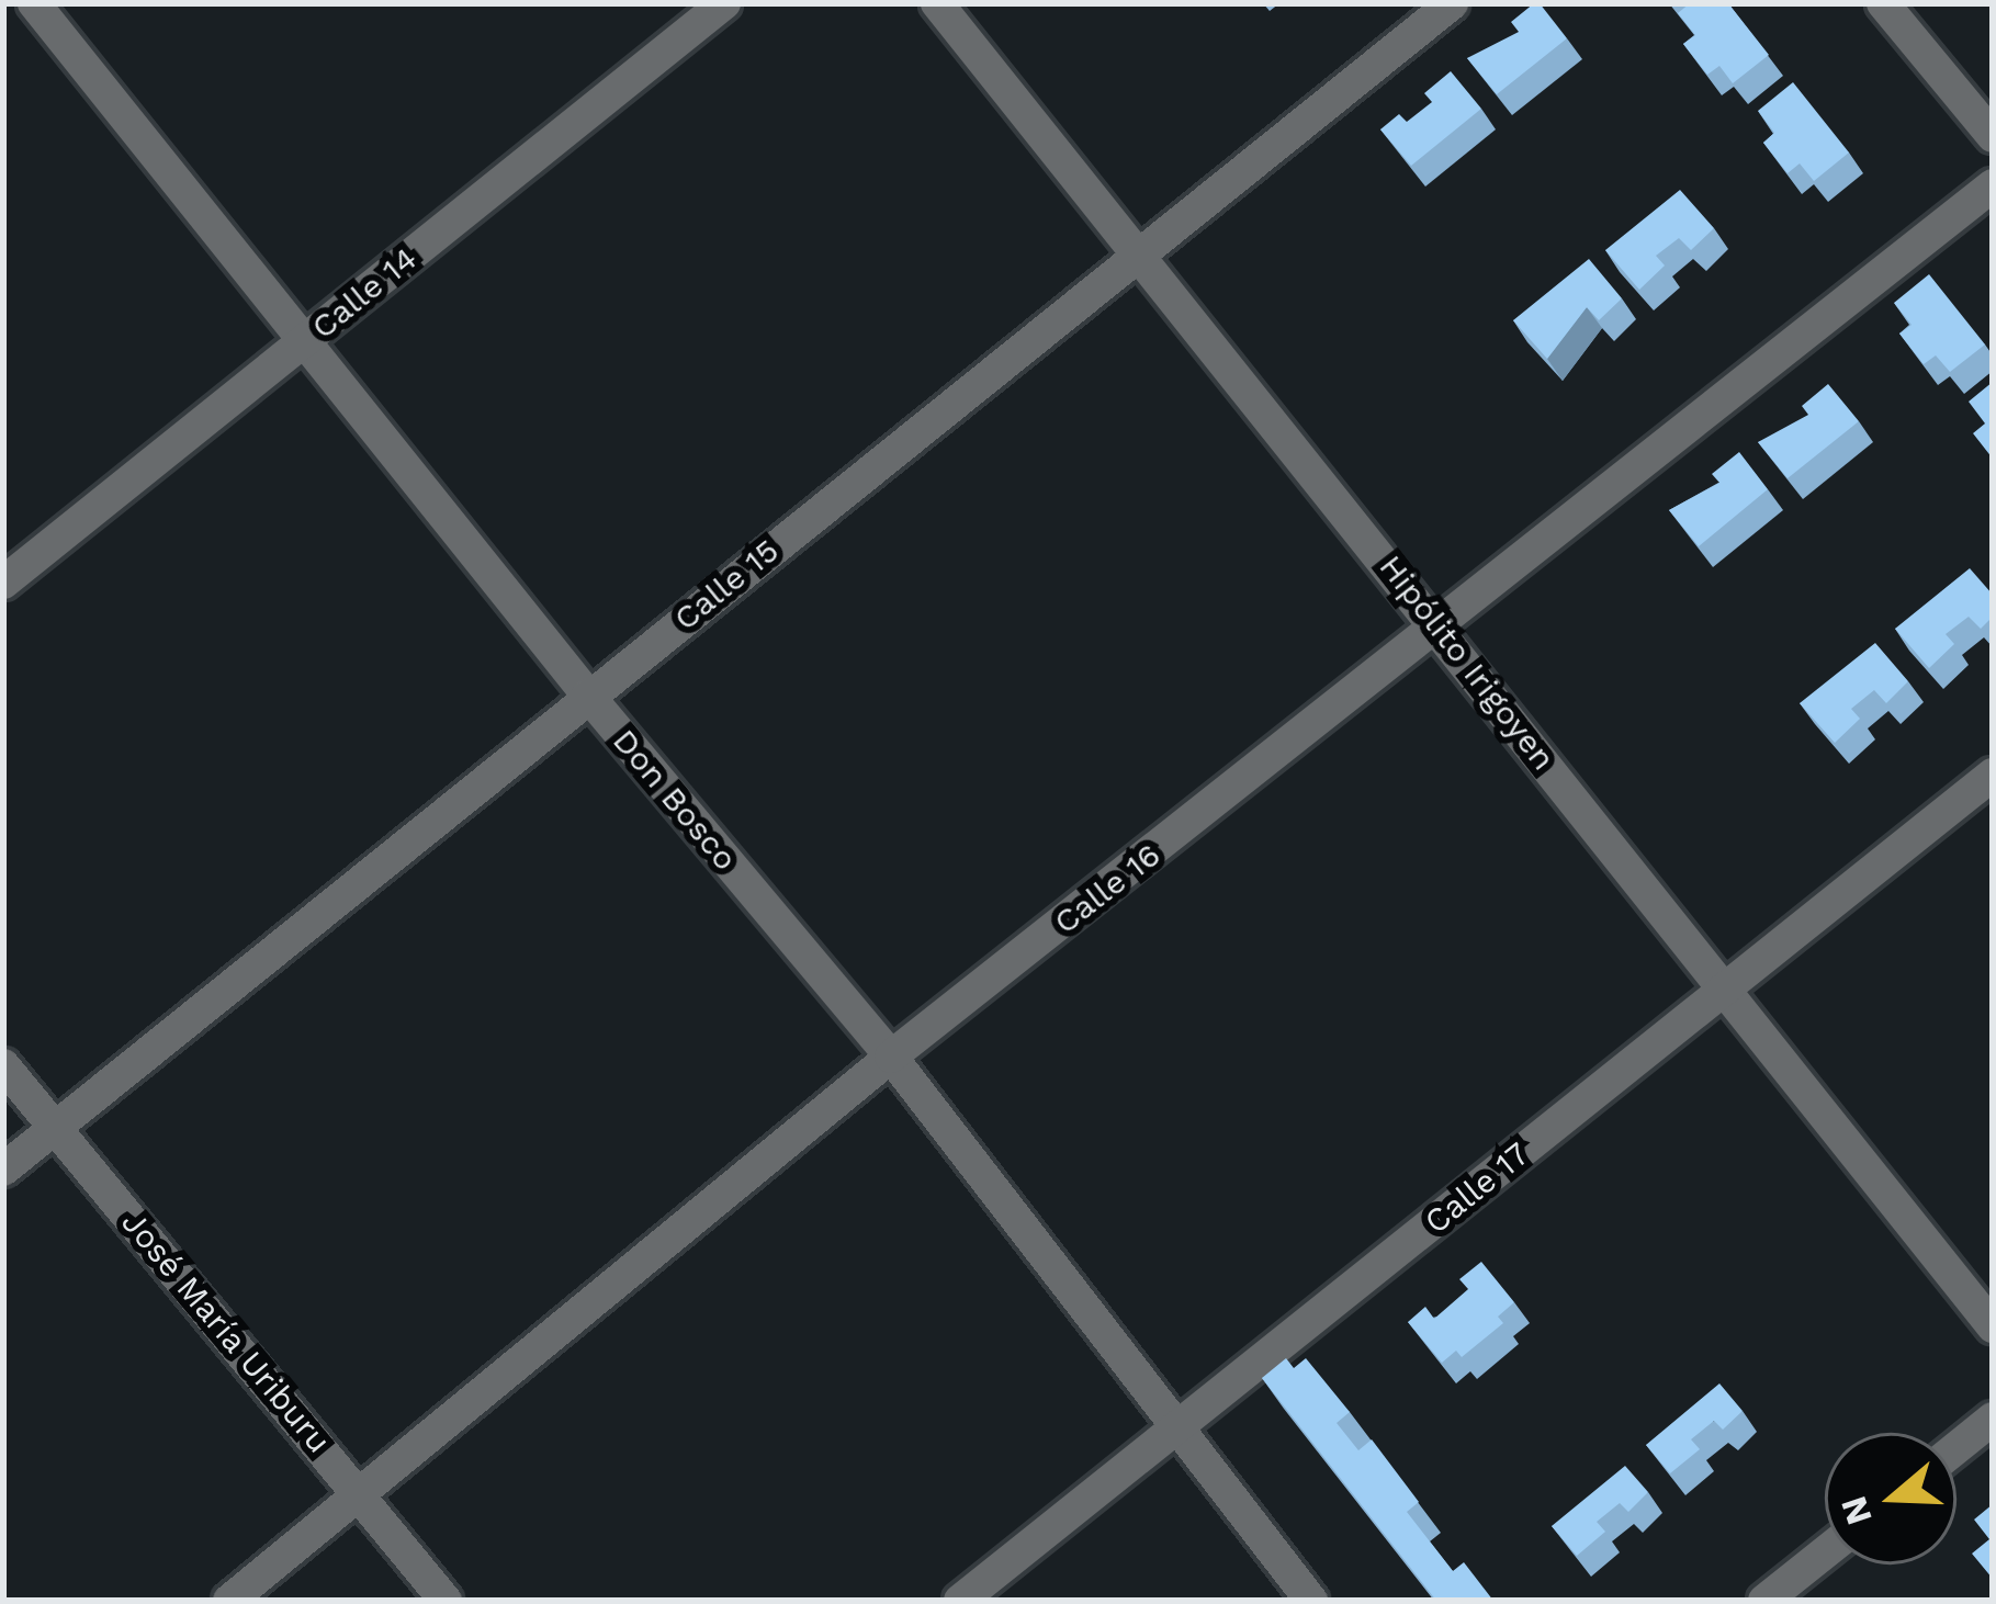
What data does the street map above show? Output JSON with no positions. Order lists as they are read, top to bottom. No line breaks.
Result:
{"streets":{"street":["Calle 14","Calle 15","Hipólito Irigoyen","Don Bosco","Calle 16","Calle 17","José María Uriburu"]},"crossings":[["Calle 14","Don Bosco"],["Calle 15","Hipólito Irigoyen"],["Calle 15","Don Bosco"],["Calle 15","José María Uriburu"],["Hipólito Irigoyen","Calle 16"],["Hipólito Irigoyen","Calle 17"],["Don Bosco","Calle 16"],["Don Bosco","Calle 17"],["Calle 16","José María Uriburu"]],"north":"left"}
